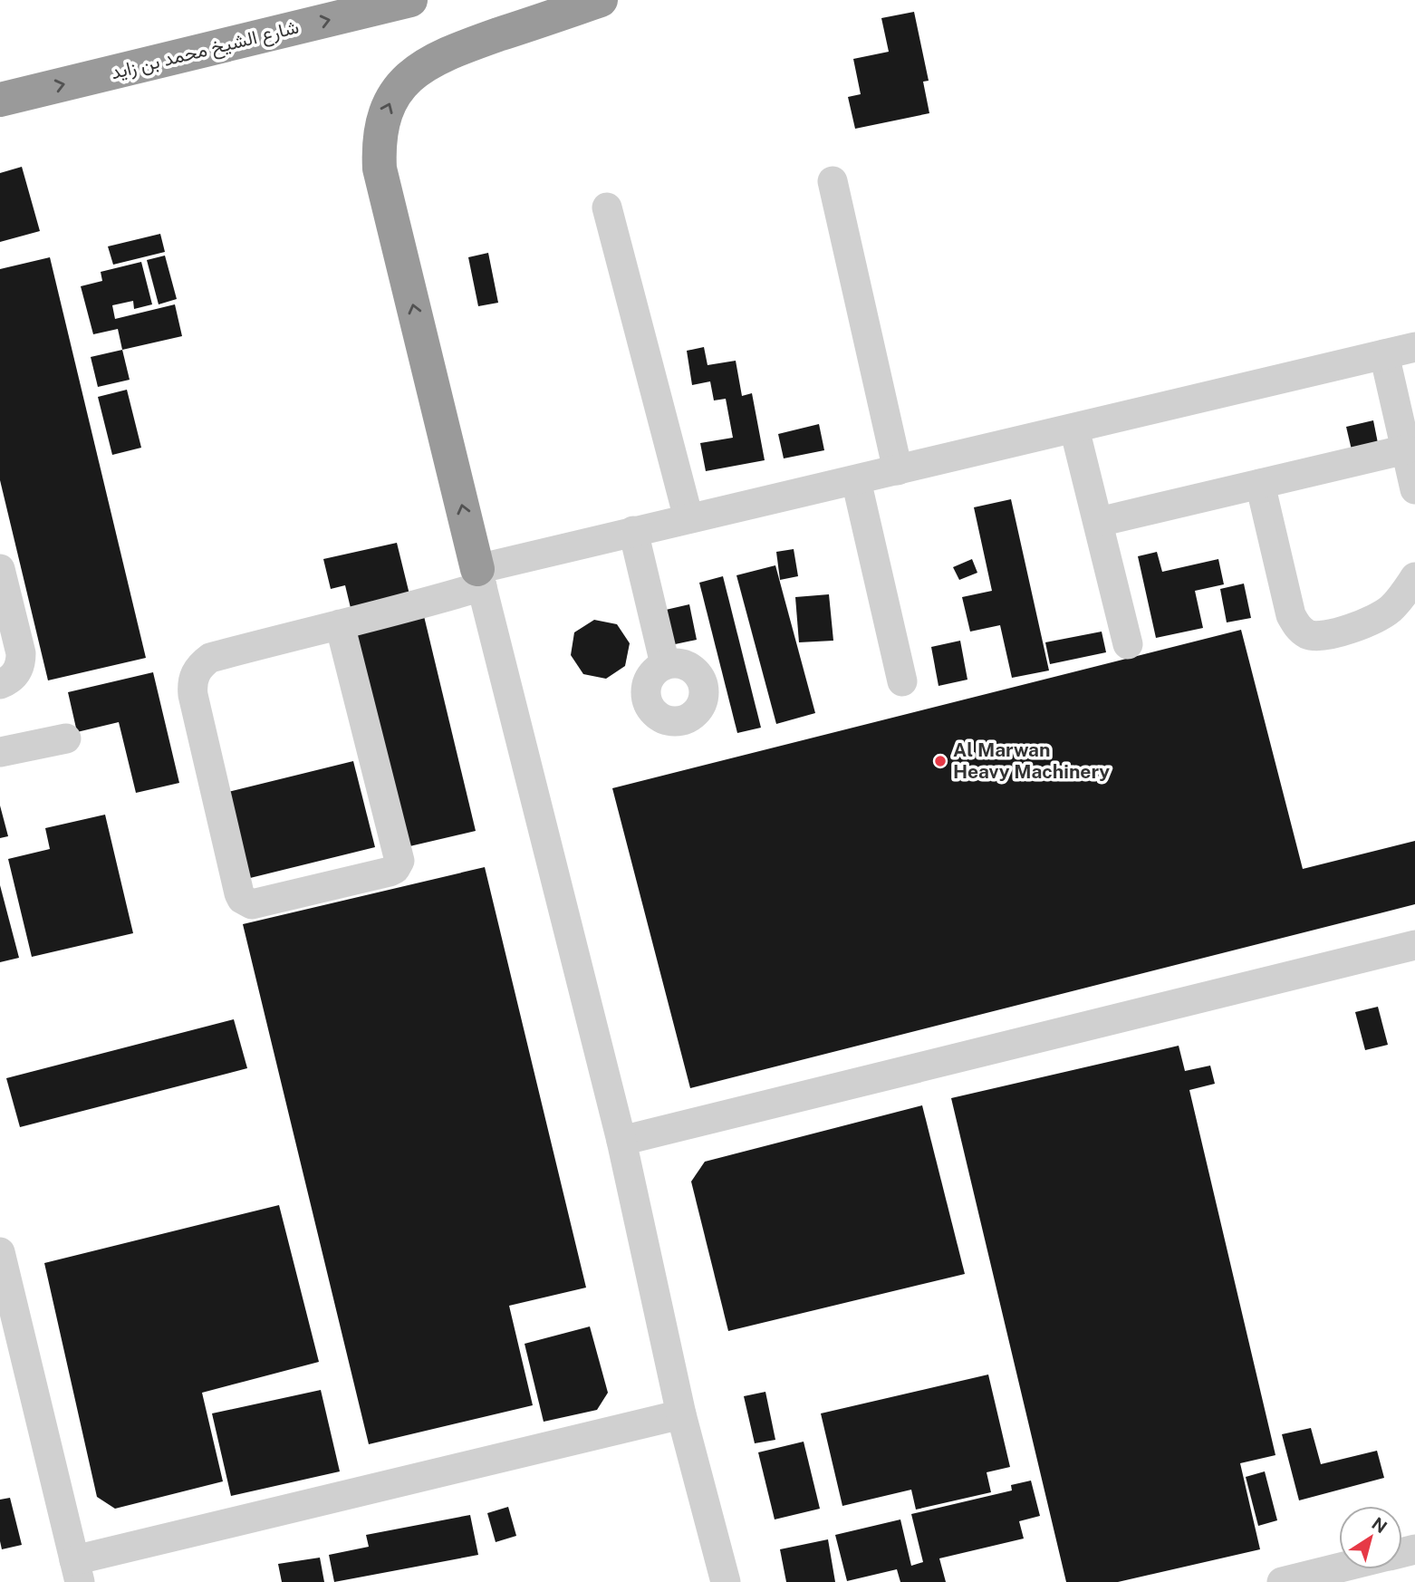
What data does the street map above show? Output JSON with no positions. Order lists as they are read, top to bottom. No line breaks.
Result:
{"streets":{"highway":["شارع الشيخ محمد بن زايد"]},"one_way":["شارع الشيخ محمد بن زايد"],"places":["Al Marwan Heavy Machinery"],"north":"top right"}
